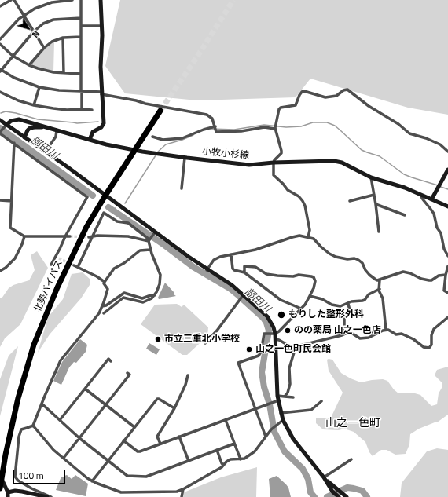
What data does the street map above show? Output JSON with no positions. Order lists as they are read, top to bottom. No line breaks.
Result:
{"streets":{"highway":["北勢バイパス"],"street":["小牧小杉線"]},"districts":["山之一色町"],"water":["部田川"],"places":["もりした整形外科","のの薬局 山之一色店","市立三重北小学校","山之一色町民会館"],"scale_bar":"100 m","north":"bottom right"}
